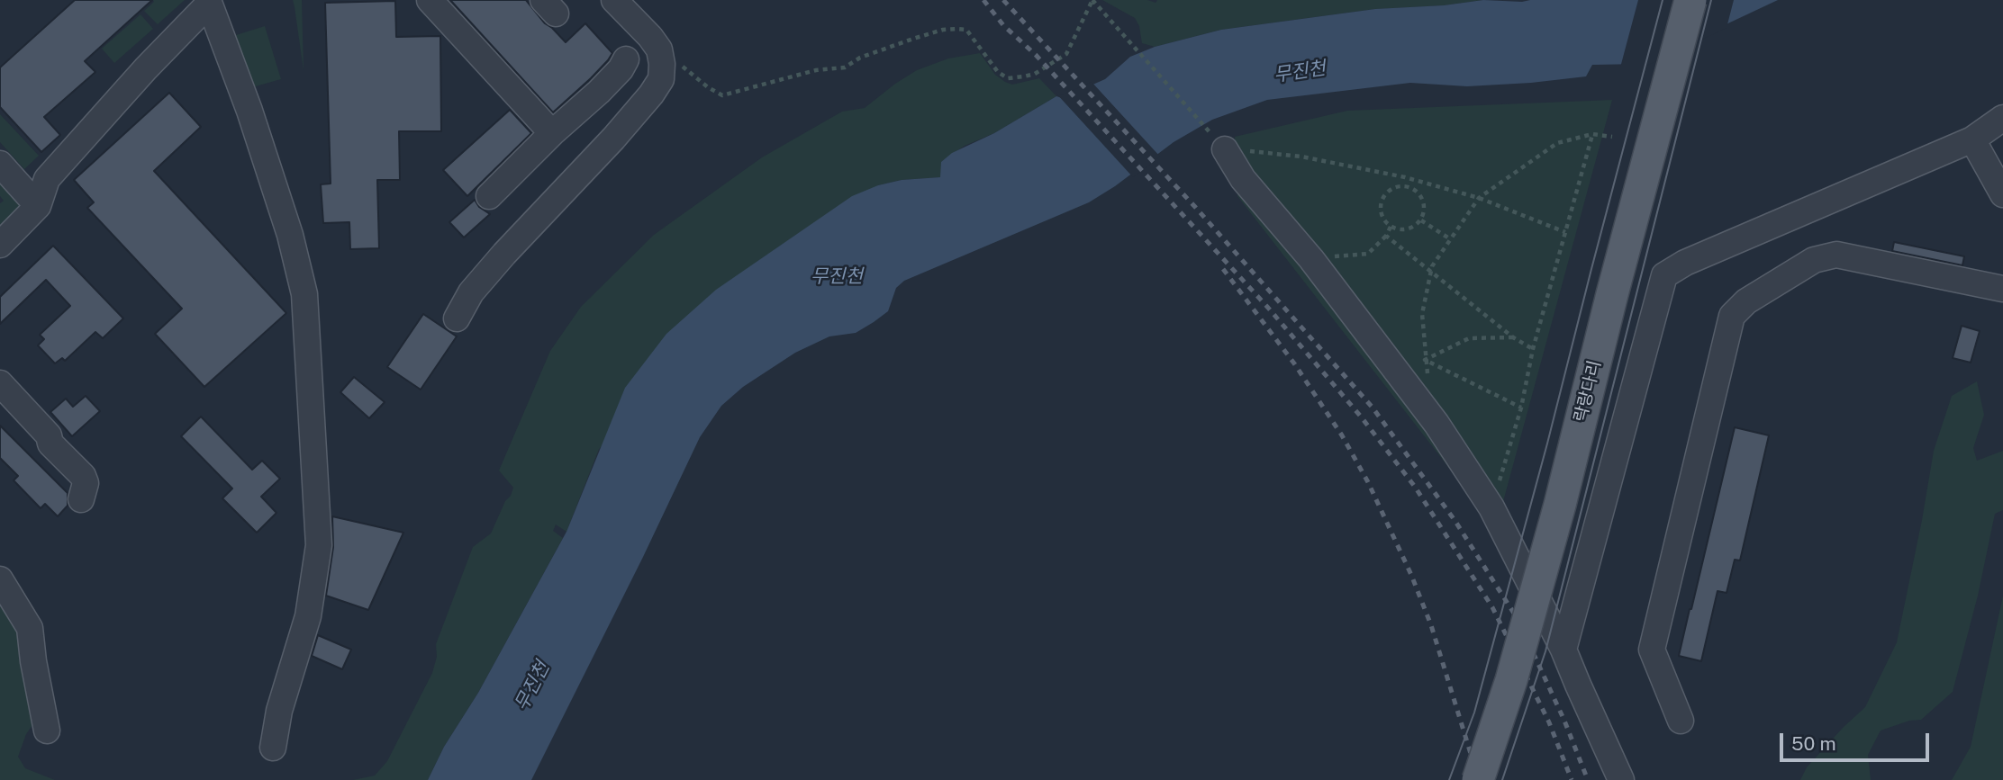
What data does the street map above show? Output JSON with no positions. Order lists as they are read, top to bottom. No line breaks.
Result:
{"streets":{"main road":["락랑다리"]},"water":["무진천"],"scale_bar":"50 m"}
